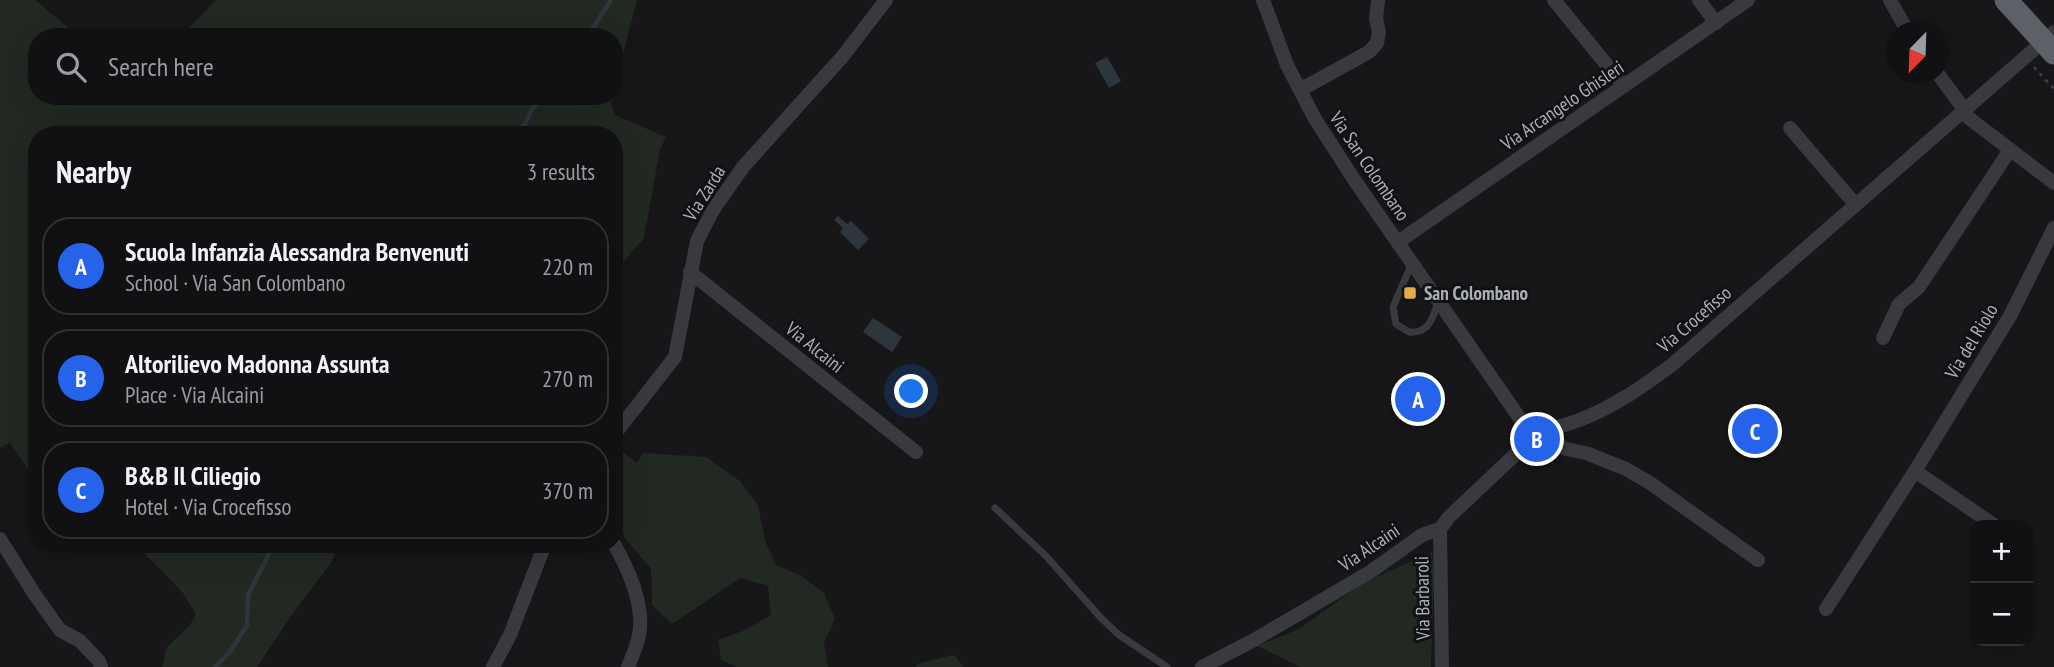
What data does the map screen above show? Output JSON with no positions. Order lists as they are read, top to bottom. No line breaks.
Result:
{"streets":{"street":["Via Arcangelo Ghisleri","Via San Colombano","Via Zarda","Via Crocefisso","Via del Riolo","Via Alcaini","Via Barbaroli"]},"crossings":[["Via Arcangelo Ghisleri","Via San Colombano"],["Via San Colombano","Via Crocefisso"],["Via San Colombano","Via Alcaini"],["Via Zarda","Via Alcaini"],["Via Crocefisso","Via Alcaini"],["Via Alcaini","Via Barbaroli"]],"places":{"transit":["San Colombano"]},"north":"bottom left","page":{"search":"Search here","heading":["Nearby","3 results"],"list":[{"mark":"A","name":"Scuola Infanzia Alessandra Benvenuti","note":"School · Via San Colombano","value":"220 m"},{"mark":"B","name":"Altorilievo Madonna Assunta","note":"Place · Via Alcaini","value":"270 m"},{"mark":"C","name":"B&B Il Ciliegio","note":"Hotel · Via Crocefisso","value":"370 m"}],"pins":["A","C","B"],"map_buttons":["+","−"]}}
